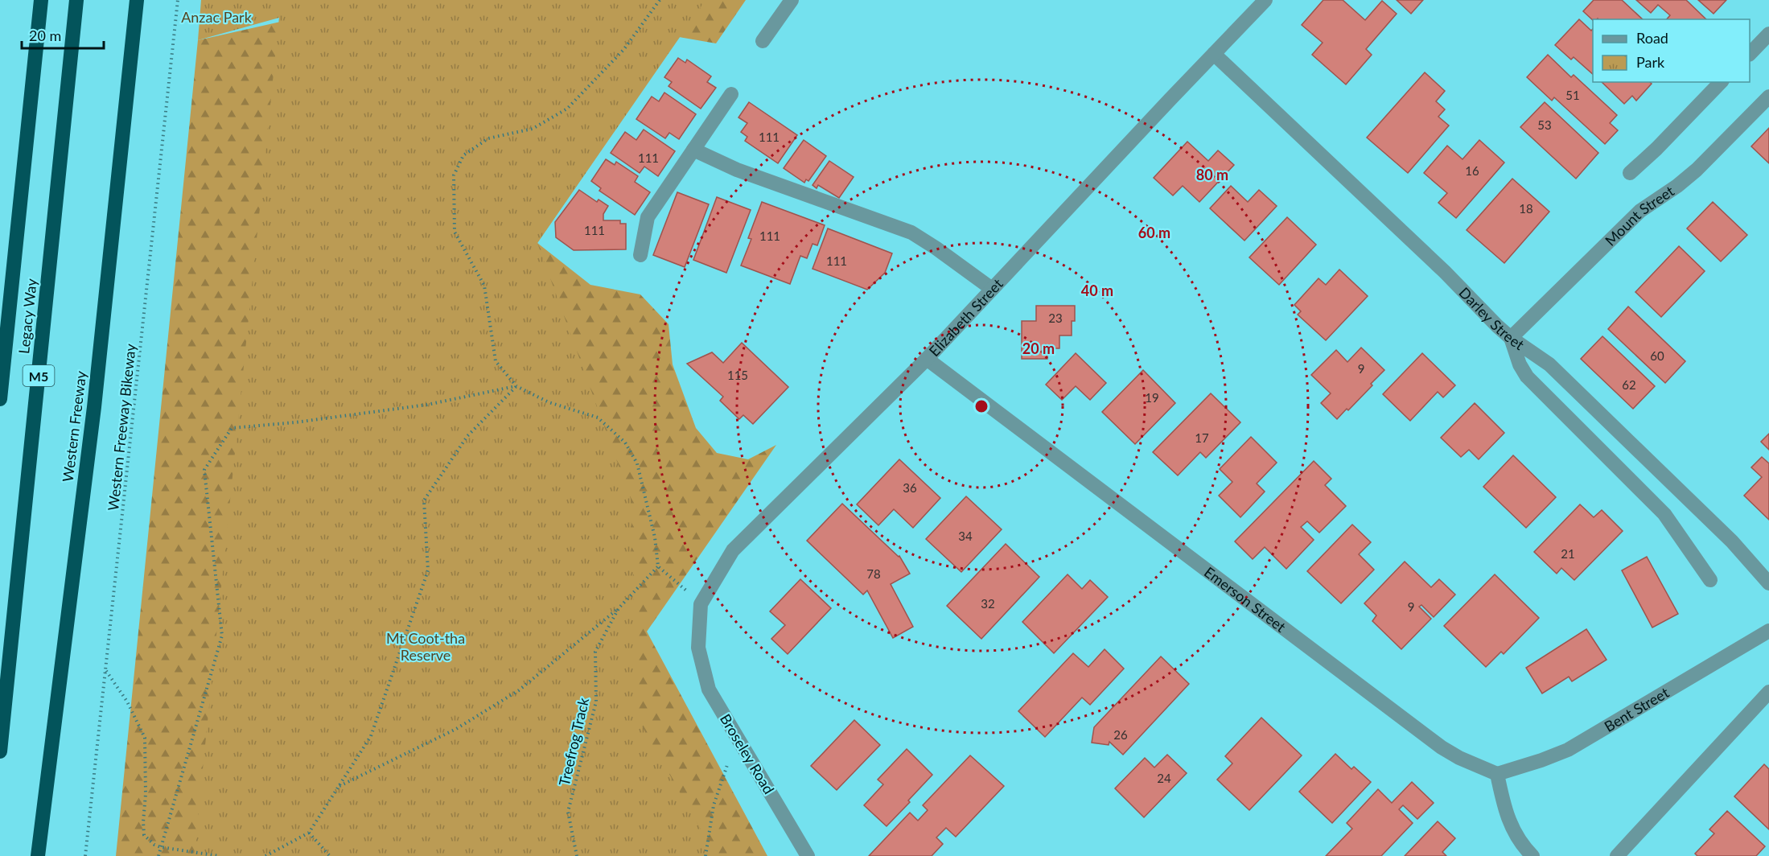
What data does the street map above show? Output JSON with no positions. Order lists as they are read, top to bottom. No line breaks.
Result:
{"streets":{"highway":["Legacy Way","M5","Western Freeway"],"street":["Mount Street","Elizabeth Street","Darley Street","Emerson Street","Bent Street","Broseley Road"],"path":["Western Freeway Bikeway","Treefrog Track"]},"crossings":[["Mount Street","Darley Street"],["Elizabeth Street","Darley Street"],["Elizabeth Street","Emerson Street"],["Elizabeth Street","Broseley Road"],["Emerson Street","Bent Street"]],"parks":["Anzac Park","Mt Coot-tha Reserve"],"house_numbers":["51","53","111","111","16","18","111","111","111","23","60","9","115","62","19","17","36","34","21","78","32","9","26","24"],"legend":["Road","Park"],"scale_bar":"20 m","rings":["80 m","60 m","40 m","20 m"]}
